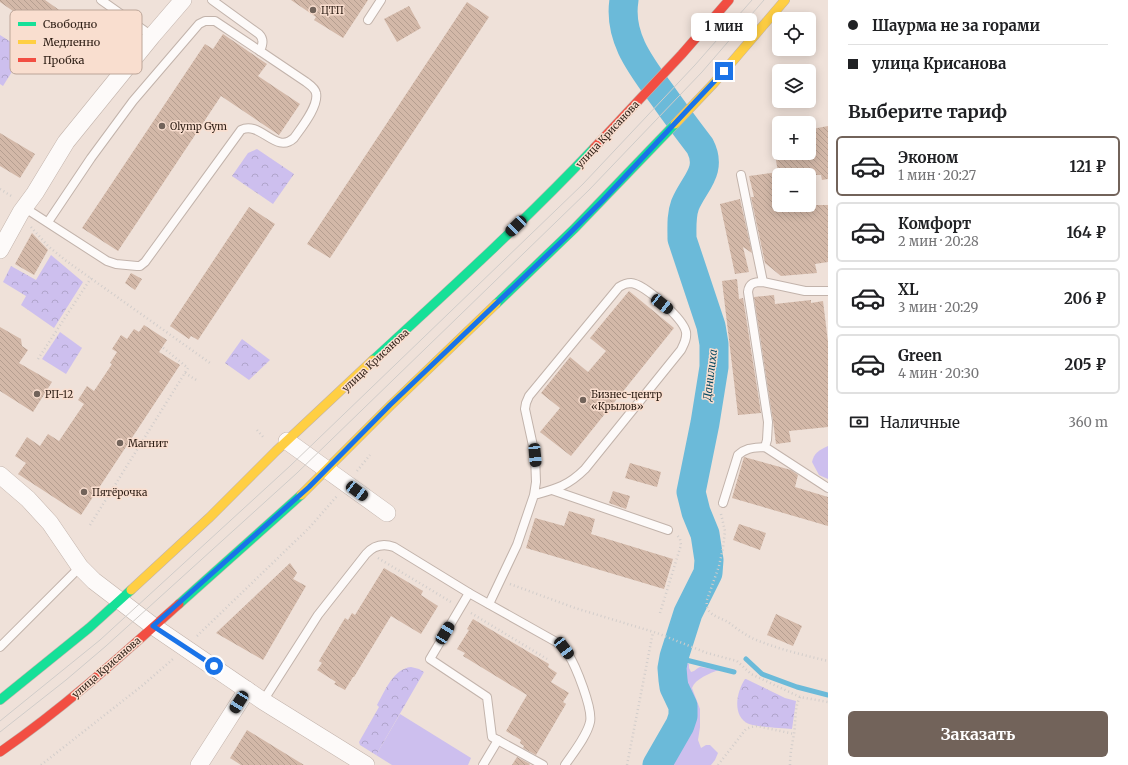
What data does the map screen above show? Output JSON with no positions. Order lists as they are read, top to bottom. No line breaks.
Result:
{"streets":{"main road":["улица Крисанова"]},"water":["Данилиха"],"places":["ЦТП","Olymp Gym","РП-12","Бизнес-центр «Крылов»","Магнит","Пятёрочка"],"legend":["Свободно","Медленно","Пробка"],"page":{"banner":["Шаурма не за горами","улица Крисанова"],"map_buttons":["+","−"],"bubble":"1 мин","heading":"Выберите тариф","list":[{"name":"Эконом","note":"1 мин · 20:27","value":"121 ₽"},{"name":"Комфорт","note":"2 мин · 20:28","value":"164 ₽"},{"name":"XL","note":"3 мин · 20:29","value":"206 ₽"},{"name":"Green","note":"4 мин · 20:30","value":"205 ₽"}],"pay":["Наличные","360 m"],"buttons":"Заказать"}}
